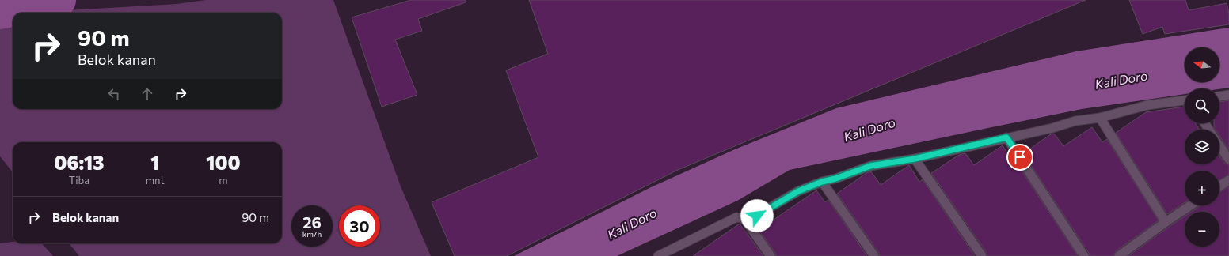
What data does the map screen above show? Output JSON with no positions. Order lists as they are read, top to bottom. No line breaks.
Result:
{"water":["Kali Doro"],"north":"left","page":{"turn":["90 m","Belok kanan"],"map_buttons":["+","−"],"eta":["06:13","Tiba","1","mnt","100","m"],"list":[{"name":"Belok kanan","value":"90 m"}],"speed":"26 km/h","limit":"30"}}
